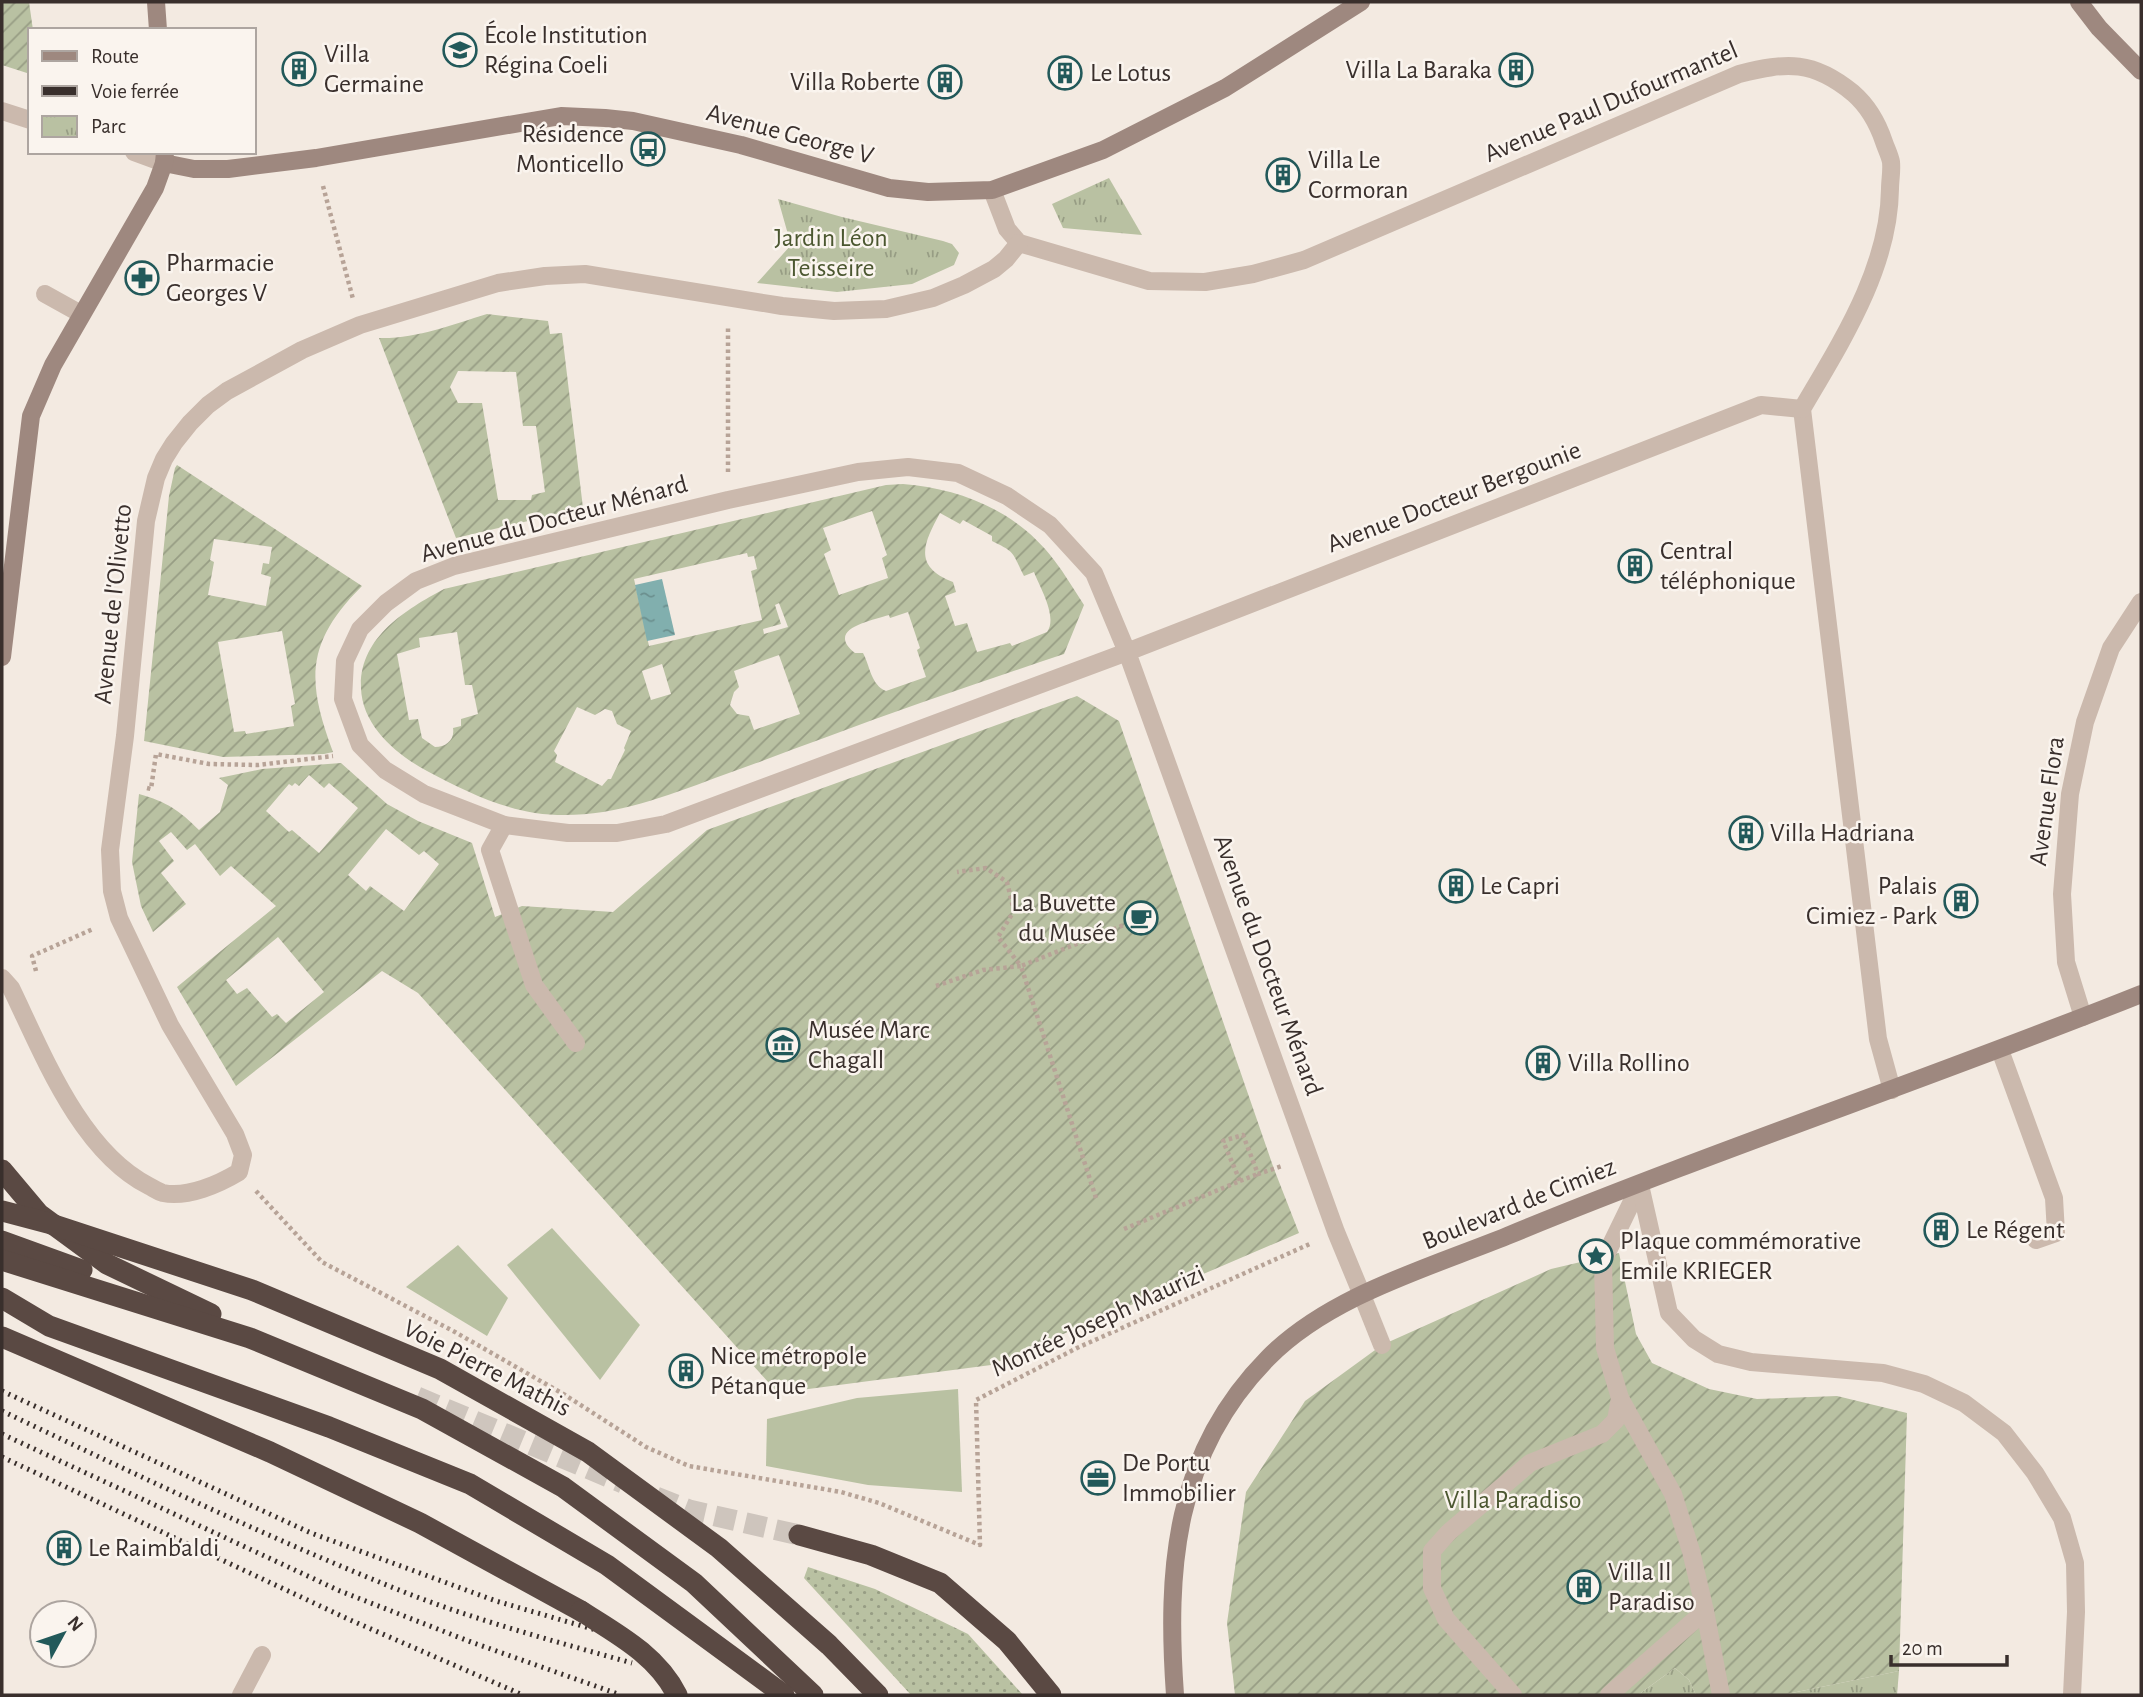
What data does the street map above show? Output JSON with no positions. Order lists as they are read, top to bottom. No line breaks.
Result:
{"streets":{"highway":["Voie Pierre Mathis"],"main road":["Avenue George V","Boulevard de Cimiez"],"street":["Avenue Paul Dufourmantel","Avenue Docteur Bergounie","Avenue du Docteur Ménard","Avenue de l'Olivetto","Avenue Flora"],"path":["Montée Joseph Maurizi"]},"crossings":[["Avenue Paul Dufourmantel","Avenue Docteur Bergounie"],["Avenue Paul Dufourmantel","Avenue de l'Olivetto"],["Avenue Docteur Bergounie","Avenue du Docteur Ménard"],["Avenue du Docteur Ménard","Boulevard de Cimiez"],["Avenue du Docteur Ménard","Montée Joseph Maurizi"],["Avenue de l'Olivetto","Montée Joseph Maurizi"],["Avenue Flora","Boulevard de Cimiez"]],"parks":["Jardin Léon Teisseire","Villa Paradiso"],"places":{"school or university":["École Institution Régina Coeli"],"building":["Villa Germaine","Villa La Baraka","Le Lotus","Villa Roberte","Villa Le Cormoran","Central téléphonique","Villa Hadriana","Le Capri","Palais Cimiez - Park","Villa Rollino","Le Régent","Nice métropole Pétanque","Le Raimbaldi","Villa Il Paradiso"],"bus stop":["Résidence Monticello"],"pharmacy":["Pharmacie Georges V"],"cafe":["La Buvette du Musée"],"museum":["Musée Marc Chagall"],"place":["Plaque commémorative Emile KRIEGER"],"office":["De Portu Immobilier"]},"legend":["Route","Voie ferrée","Parc"],"scale_bar":"20 m","north":"top right"}
